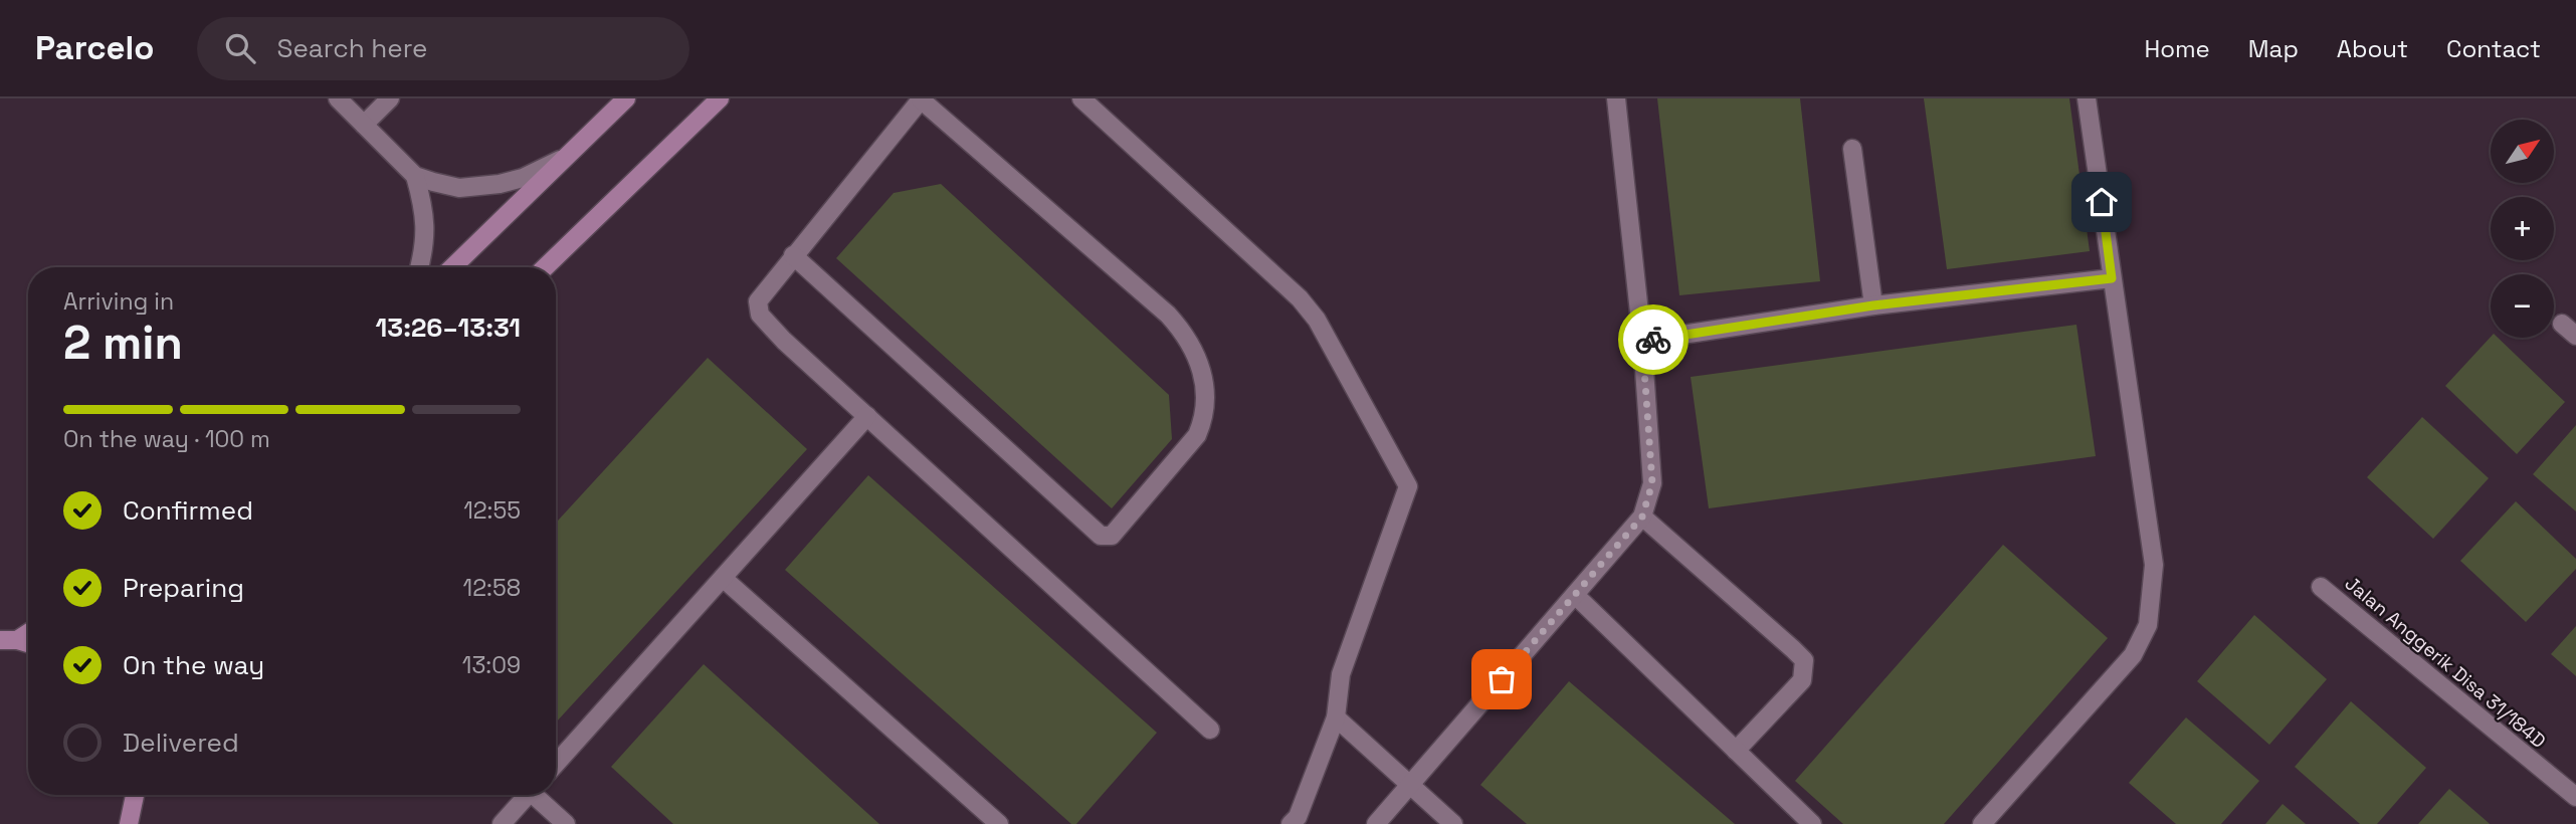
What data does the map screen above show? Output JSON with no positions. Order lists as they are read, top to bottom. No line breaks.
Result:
{"streets":{"street":["Jalan Anggerik Disa 31/184D"]},"north":"top right","page":{"header":"Parcelo","search":"Search here","nav":["Home","Map","About","Contact"],"map_buttons":["+","−"],"heading":["2 min","Arriving in","13:26–13:31"],"bar":"On the way · 100 m","list":[["Confirmed","12:55"],["Preparing","12:58"],["On the way","13:09"],"Delivered"]}}
